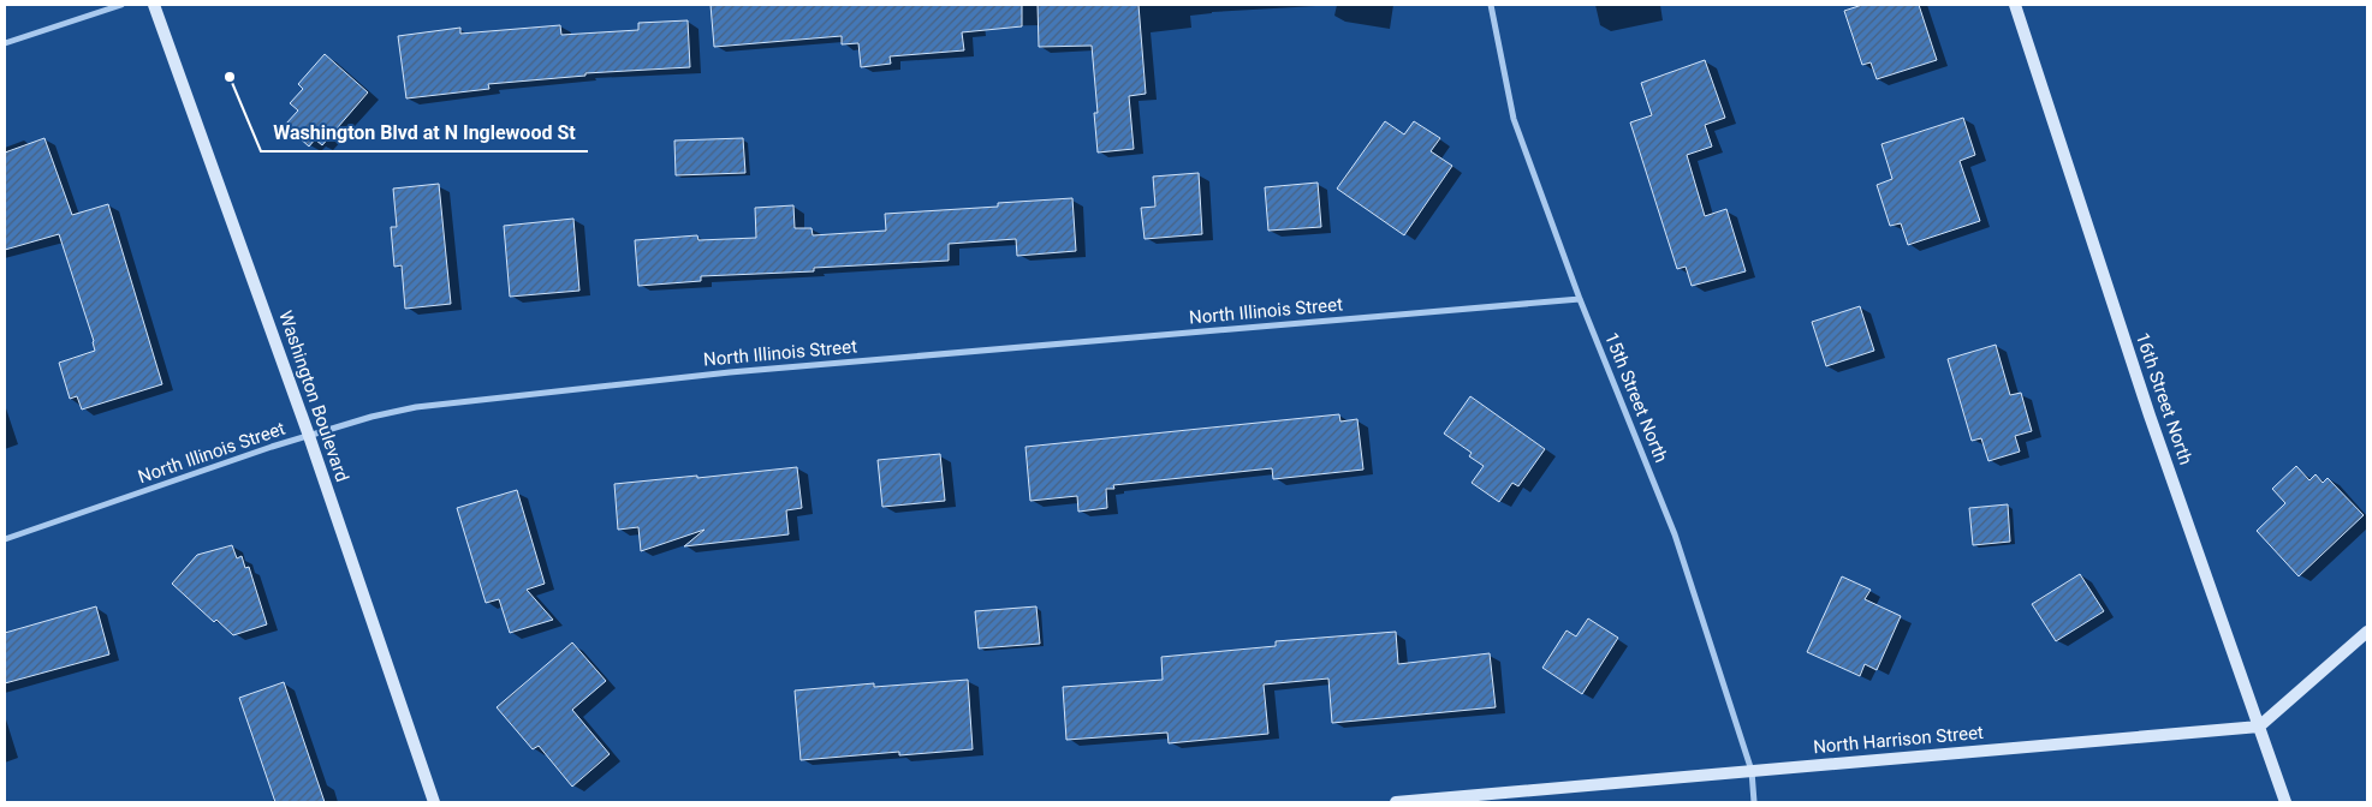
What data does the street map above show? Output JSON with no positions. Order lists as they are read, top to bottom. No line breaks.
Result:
{"streets":{"street":["North Illinois Street","Washington Boulevard","15th Street North","16th Street North","North Harrison Street"]},"crossings":[["North Illinois Street","Washington Boulevard"],["North Illinois Street","15th Street North"],["15th Street North","North Harrison Street"],["16th Street North","North Harrison Street"]],"places":["Washington Blvd at N Inglewood St"]}
